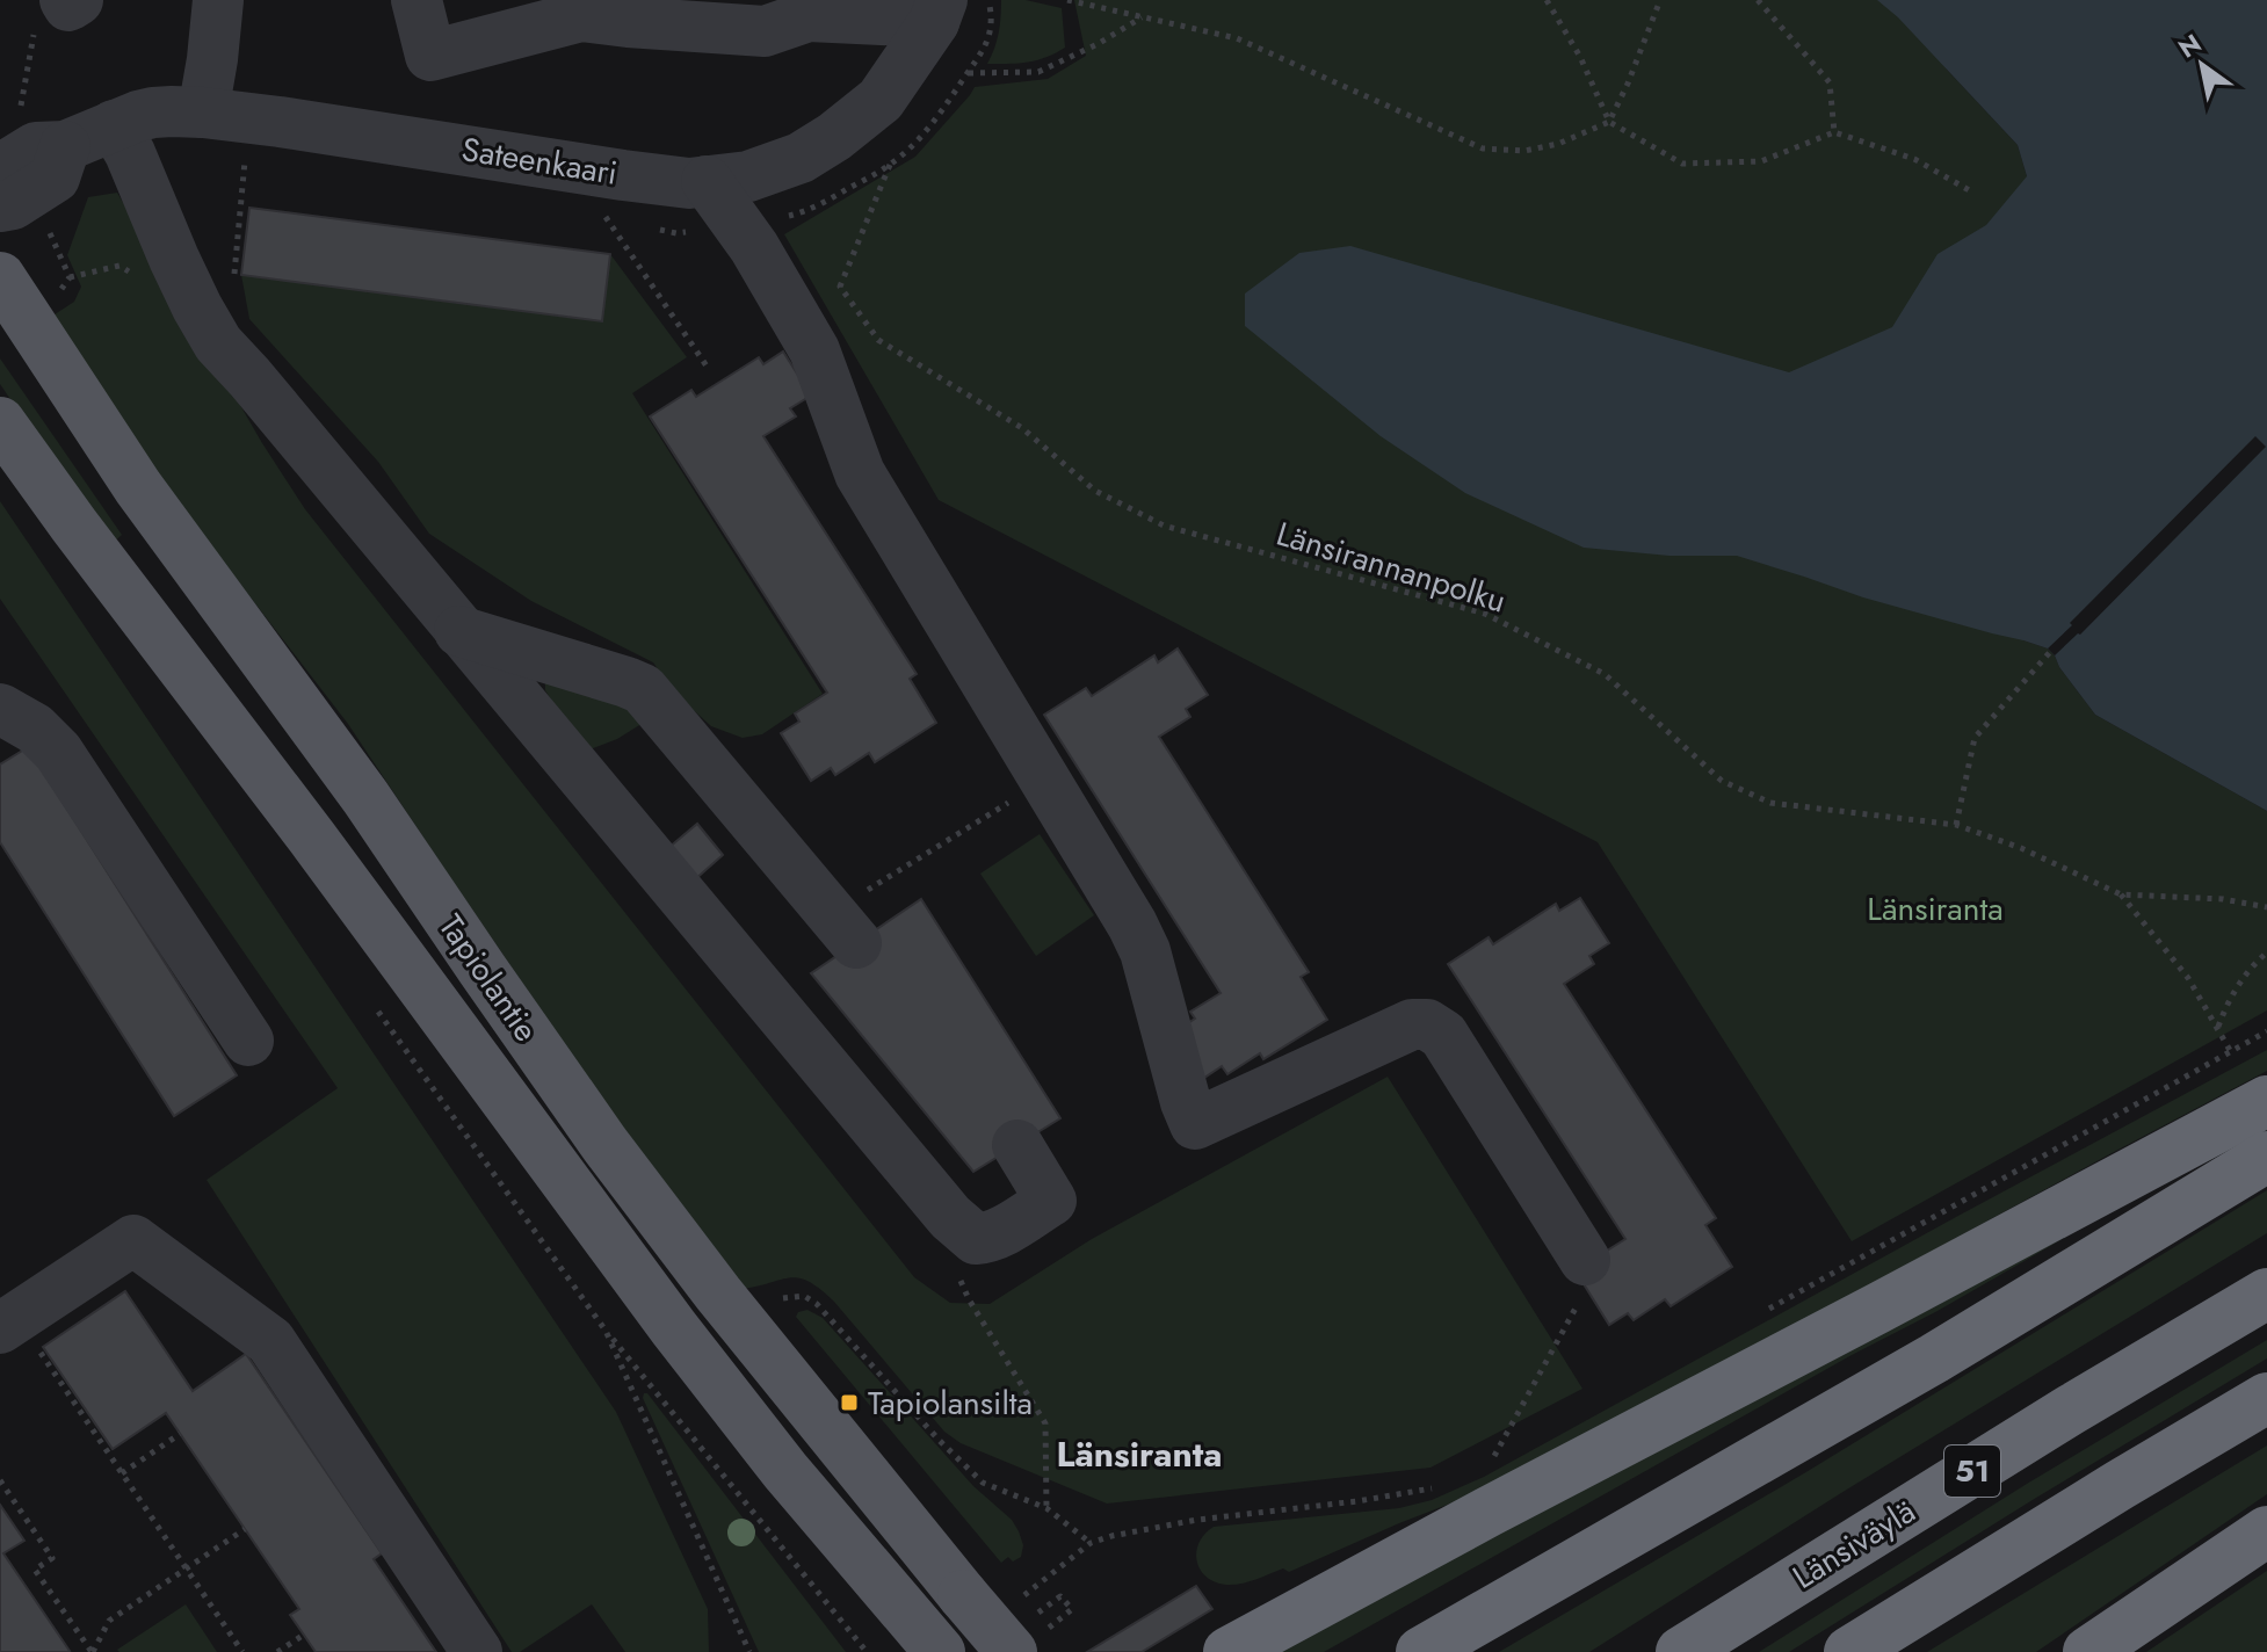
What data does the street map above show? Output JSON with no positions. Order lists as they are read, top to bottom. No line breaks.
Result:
{"streets":{"highway":["51","Länsiväylä"],"main road":["Tapiolantie"],"street":["Sateenkaari"],"path":["Länsirannanpolku"]},"districts":["Länsiranta"],"parks":["Länsiranta"],"places":{"transit":["Tapiolansilta"]},"north":"top left"}
